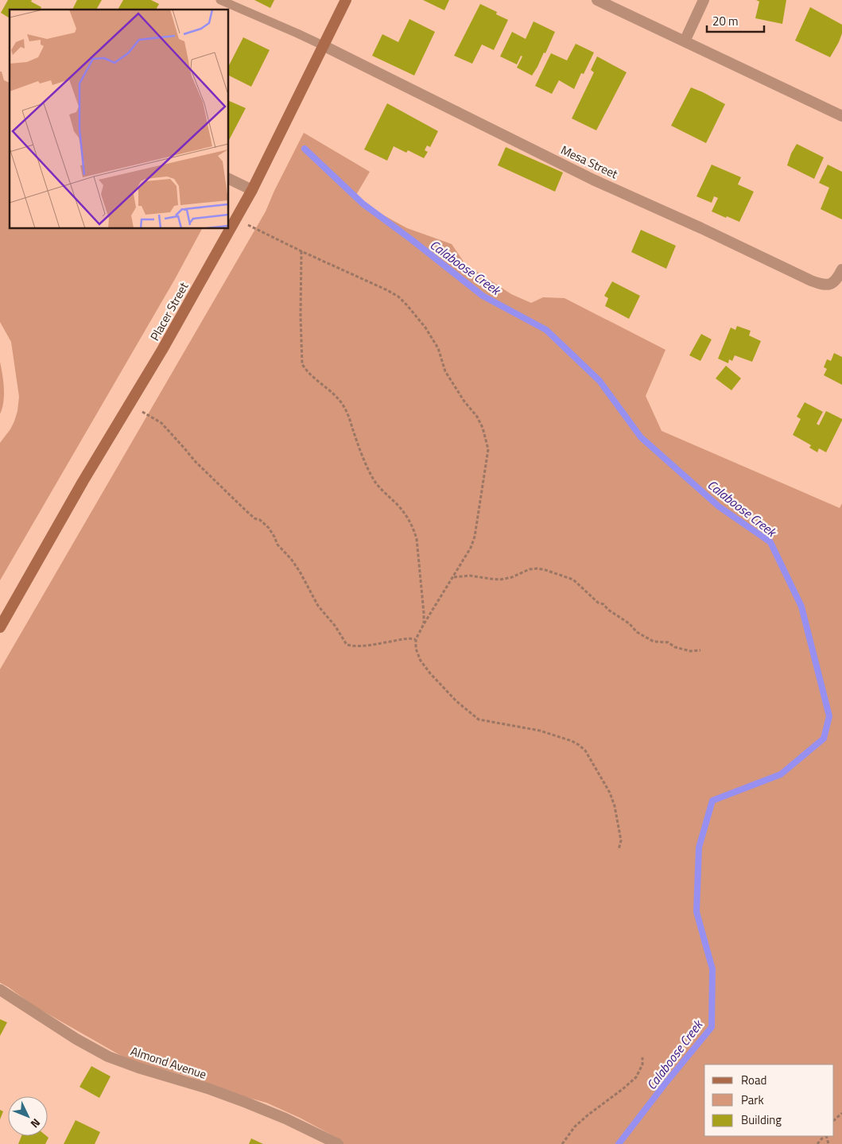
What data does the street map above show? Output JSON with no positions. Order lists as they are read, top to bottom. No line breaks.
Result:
{"streets":{"main road":["Placer Street"],"street":["Mesa Street","Almond Avenue"]},"crossings":[["Mesa Street","Placer Street"]],"water":["Calaboose Creek"],"legend":["Road","Park","Building"],"scale_bar":"20 m","north":"bottom right"}
